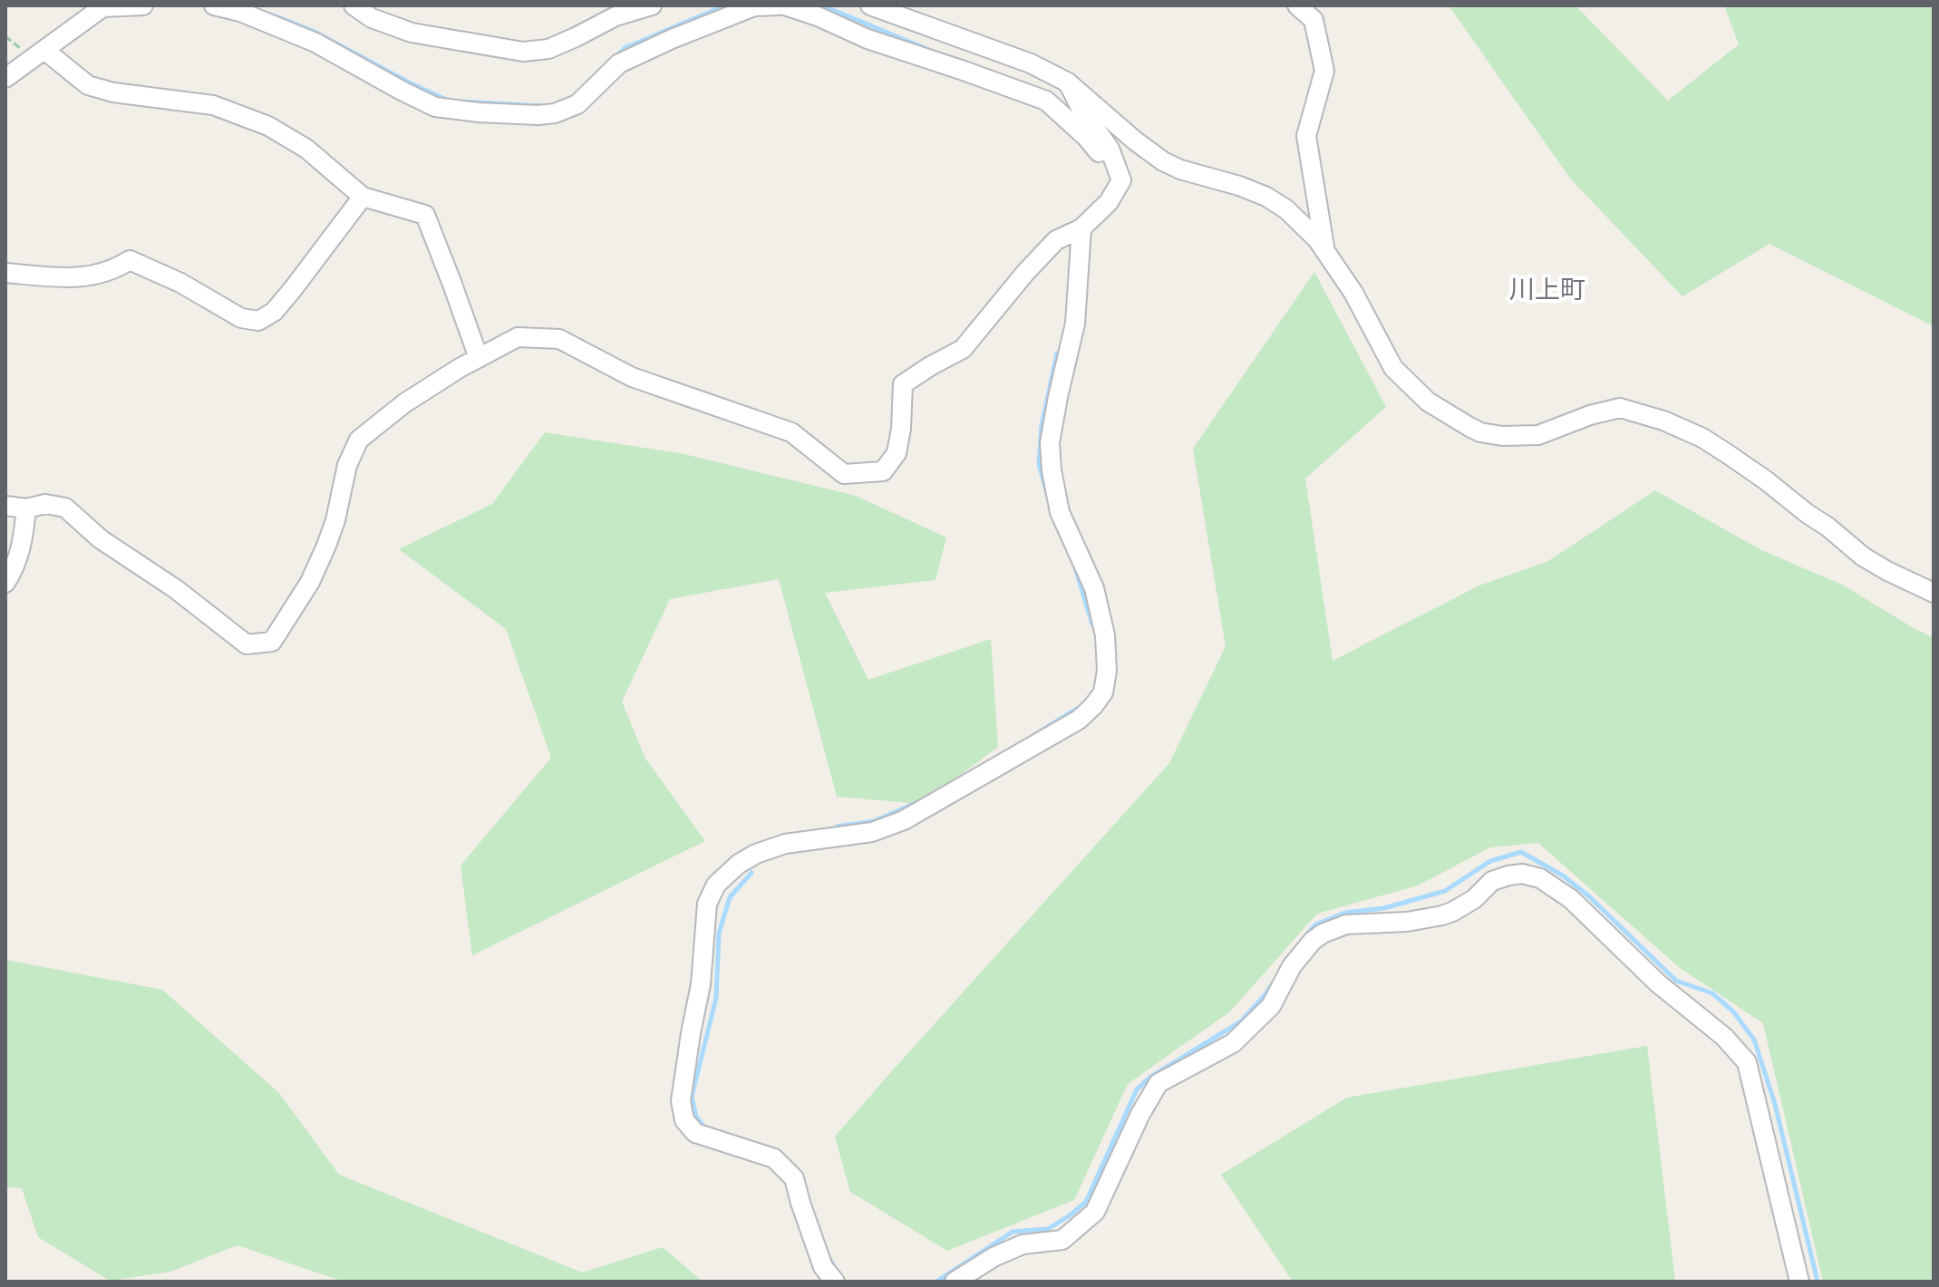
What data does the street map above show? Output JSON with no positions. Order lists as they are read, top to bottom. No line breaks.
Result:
{"districts":["川上町"]}
